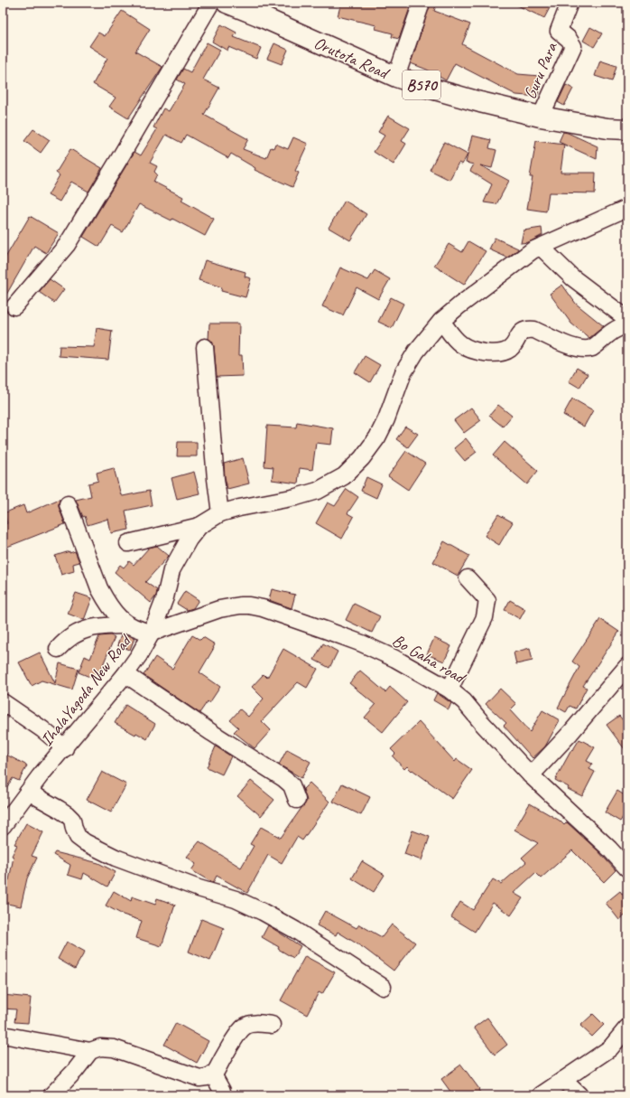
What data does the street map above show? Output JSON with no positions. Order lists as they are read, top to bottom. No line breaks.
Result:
{"streets":{"main road":["Orutota Road","B570"],"street":["Guru Para","Bo Gaha road","IhalaYagoda New Road"]},"crossings":[["Orutota Road","Guru Para"],["Bo Gaha road","IhalaYagoda New Road"]]}
